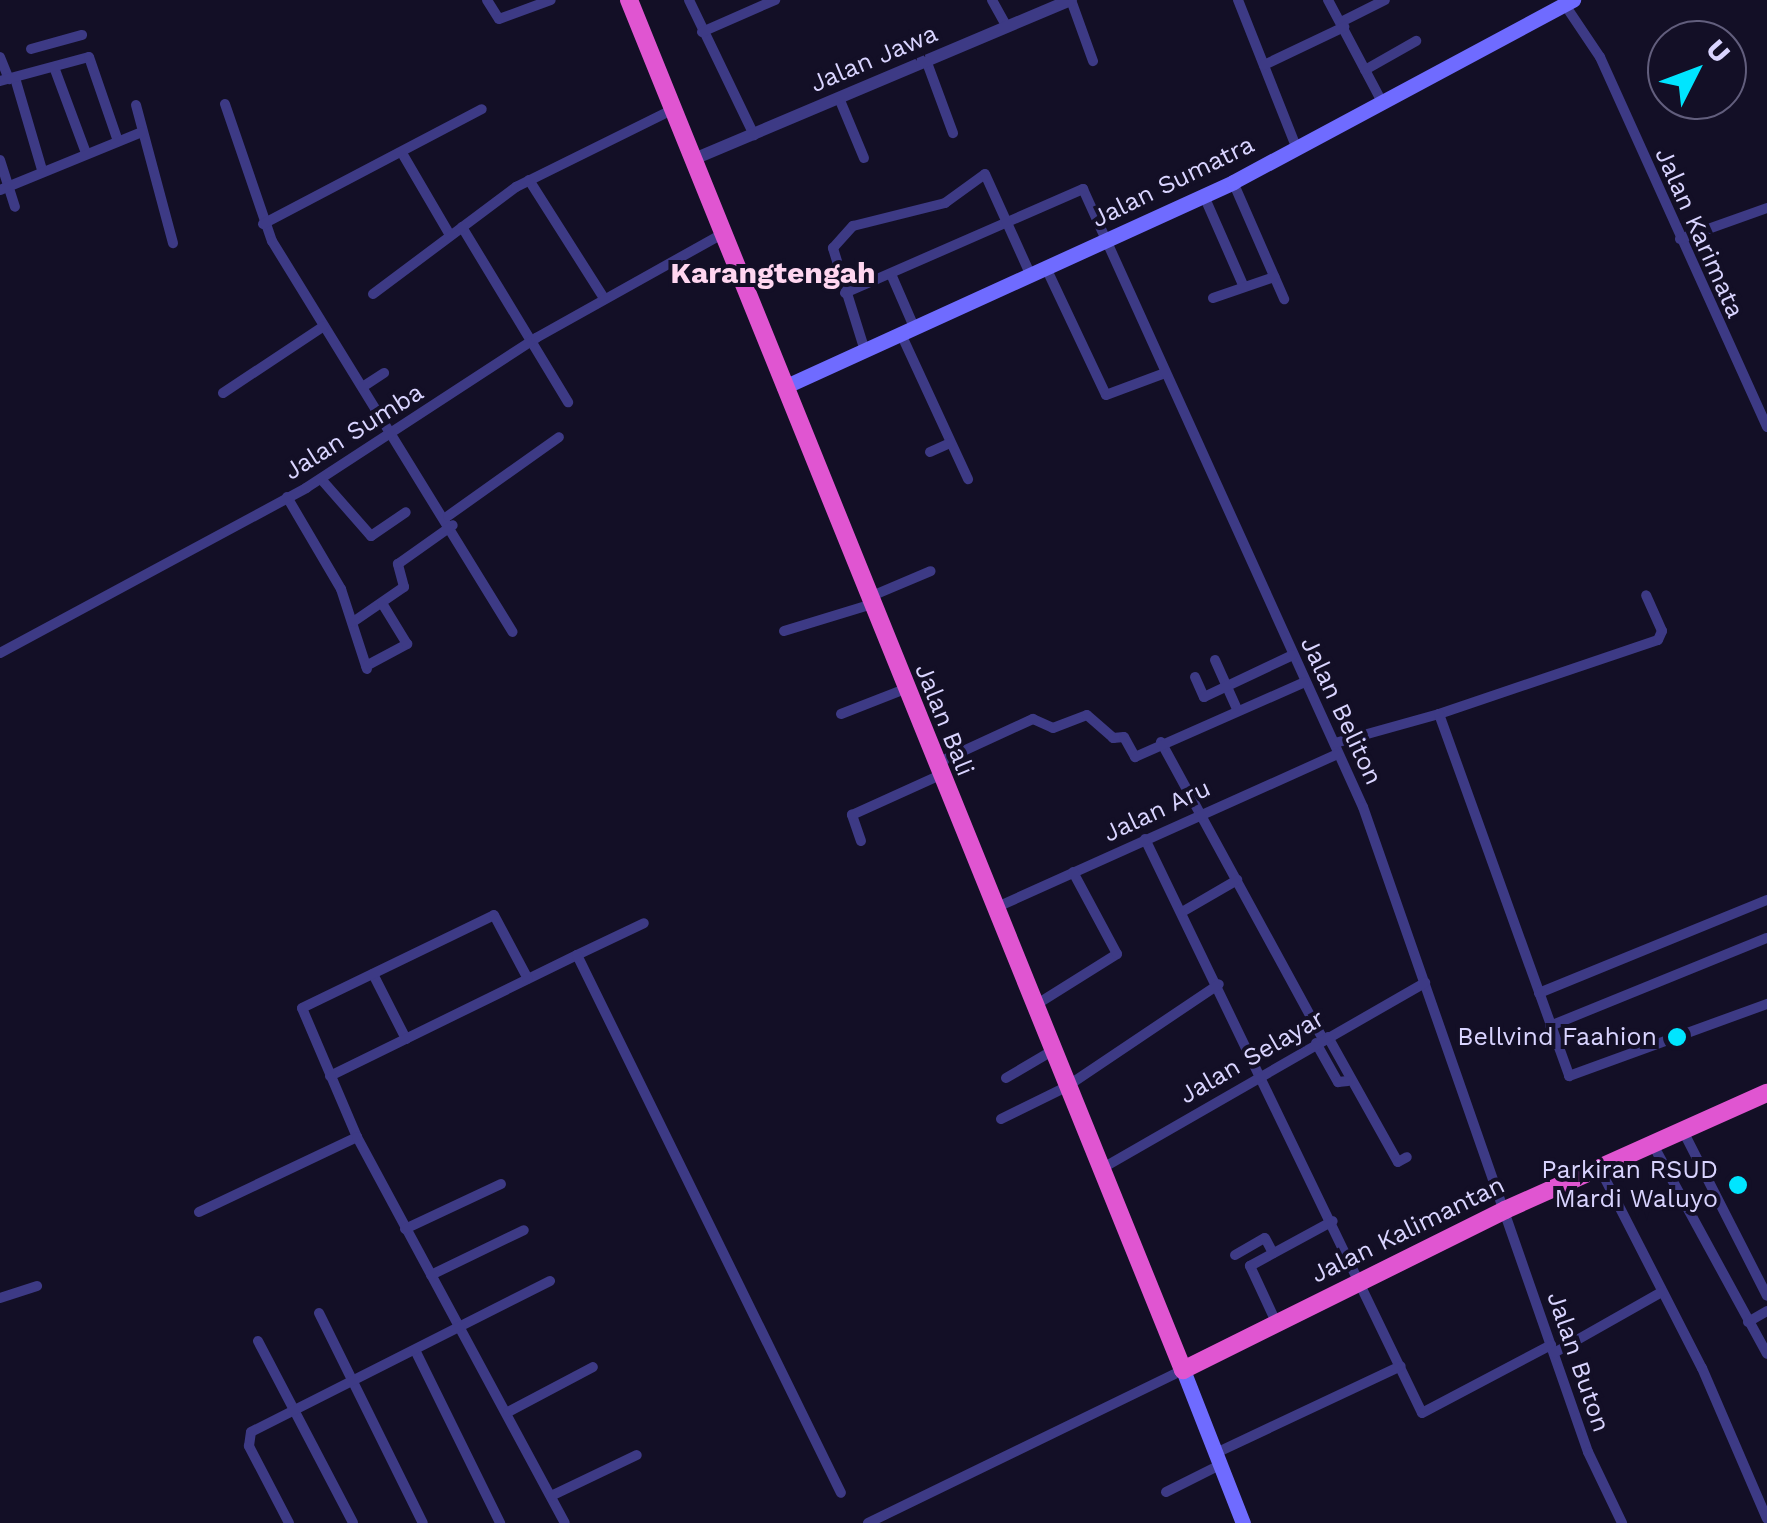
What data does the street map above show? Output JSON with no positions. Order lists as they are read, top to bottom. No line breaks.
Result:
{"streets":{"highway":["Jalan Bali","Jalan Kalimantan"],"main road":["Jalan Sumatra"],"street":["Jalan Jawa","Jalan Karimata","Jalan Sumba","Jalan Beliton","Jalan Aru","Jalan Selayar","Jalan Buton"]},"crossings":[["Jalan Jawa","Jalan Bali"],["Jalan Sumatra","Jalan Karimata"],["Jalan Sumatra","Jalan Beliton"],["Jalan Sumatra","Jalan Bali"],["Jalan Sumba","Jalan Bali"],["Jalan Beliton","Jalan Aru"],["Jalan Beliton","Jalan Selayar"],["Jalan Beliton","Jalan Kalimantan"],["Jalan Beliton","Jalan Buton"],["Jalan Bali","Jalan Aru"],["Jalan Bali","Jalan Selayar"],["Jalan Bali","Jalan Kalimantan"],["Jalan Kalimantan","Jalan Buton"]],"districts":["Karangtengah"],"places":["Bellvind Faahion","Parkiran RSUD Mardi Waluyo"],"north":"top right"}
